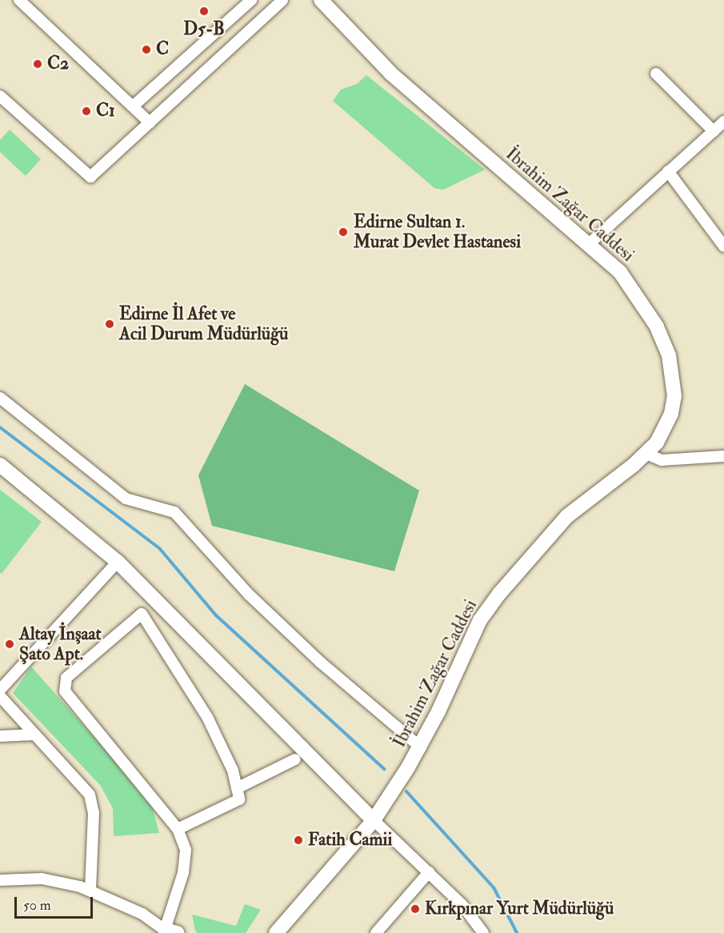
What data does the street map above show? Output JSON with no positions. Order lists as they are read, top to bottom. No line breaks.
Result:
{"streets":{"main road":["İbrahim Zağar Caddesi"]},"places":["D5-B","C","C2","C1","Edirne Sultan 1. Murat Devlet Hastanesi","Edirne İl Afet ve Acil Durum Müdürlüğü","Altay İnşaat Şato Apt.","Fatih Camii","Kırkpınar Yurt Müdürlüğü"],"scale_bar":"50 m"}
